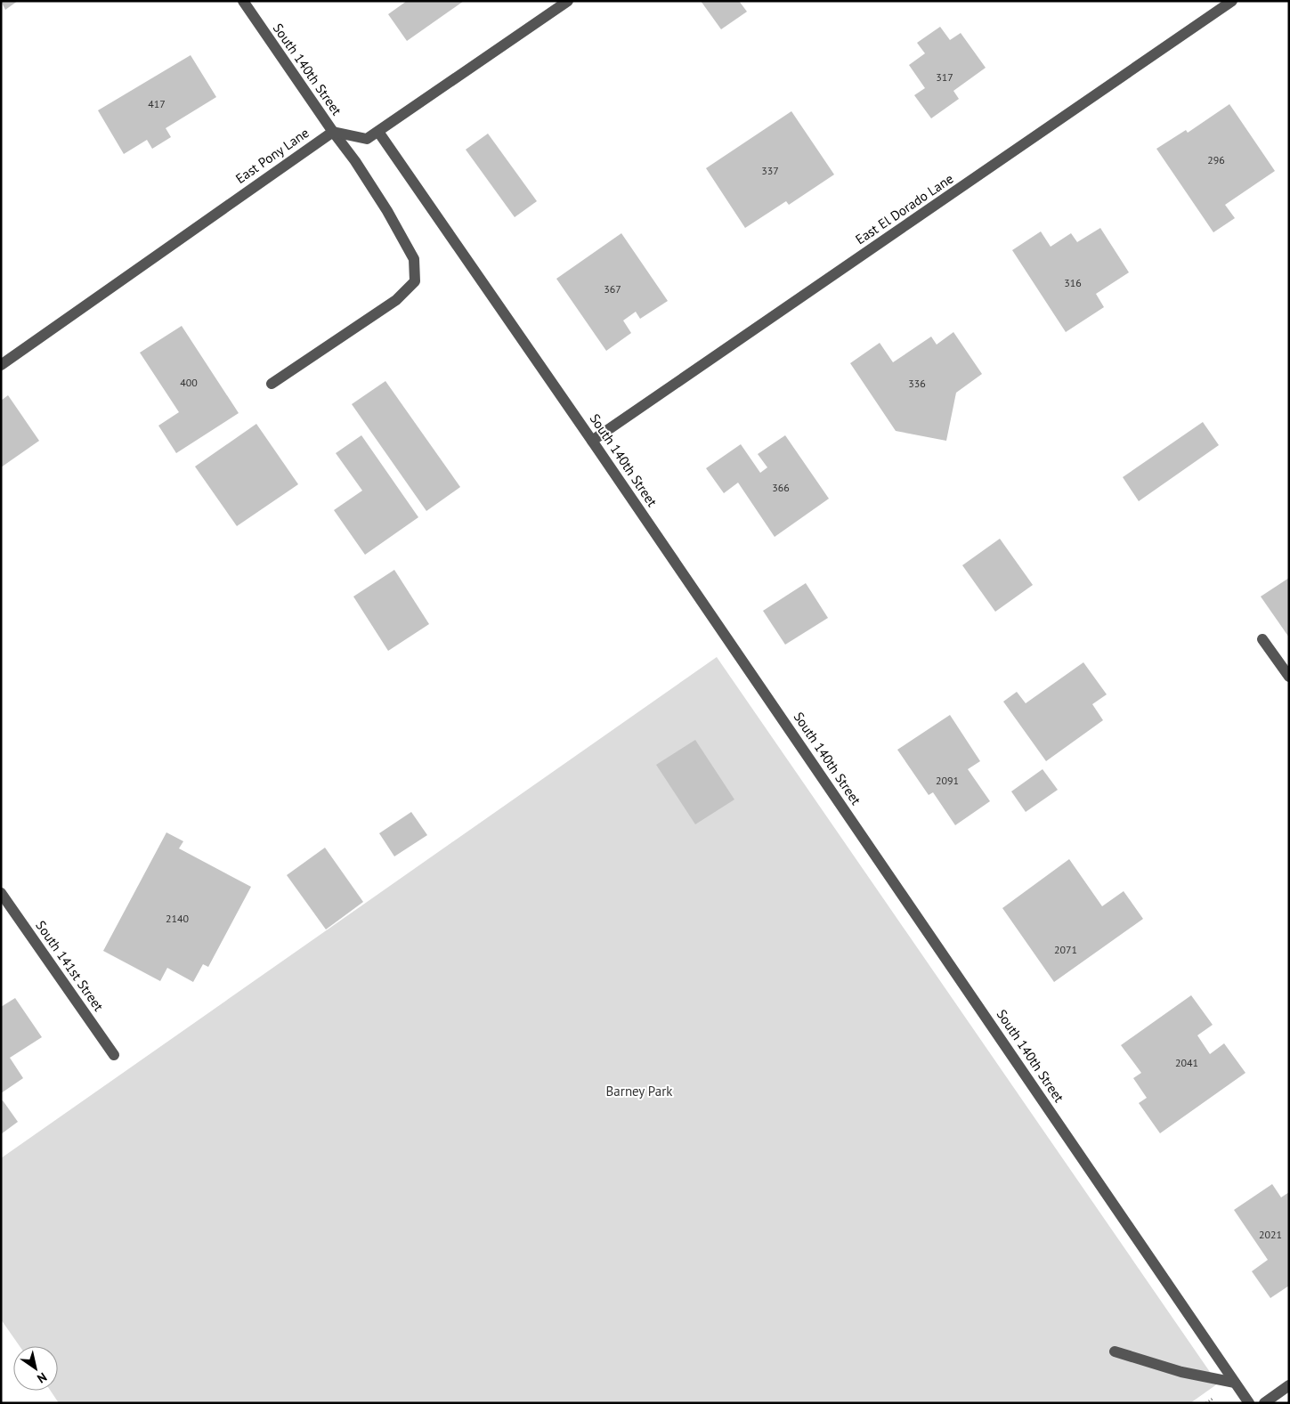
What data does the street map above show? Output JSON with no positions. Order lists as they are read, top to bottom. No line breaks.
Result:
{"streets":{"street":["South 140th Street","East Pony Lane","East El Dorado Lane","South 141st Street"]},"crossings":[["South 140th Street","East Pony Lane"],["South 140th Street","East El Dorado Lane"]],"parks":["Barney Park"],"house_numbers":["317","417","296","337","316","367","400","336","366","2091","2140","2071","2041","2021"],"north":"bottom right"}
